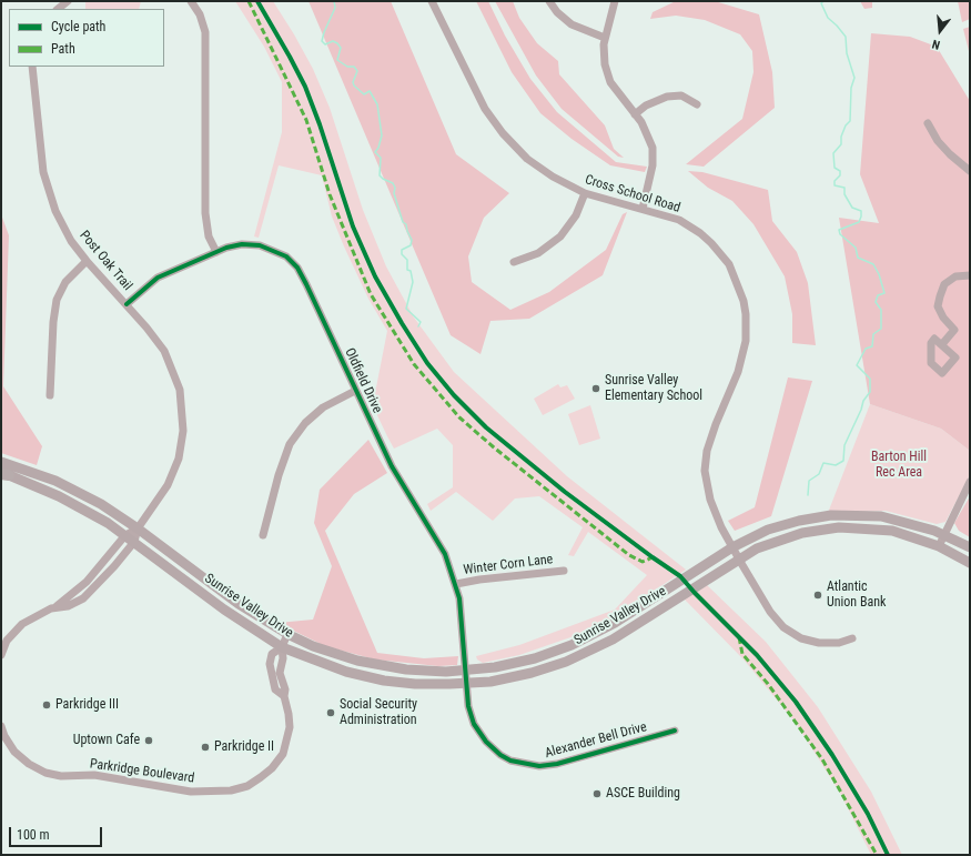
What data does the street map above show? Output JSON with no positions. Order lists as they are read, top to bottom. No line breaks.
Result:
{"streets":{"main road":["Sunrise Valley Drive"],"street":["Cross School Road","Post Oak Trail","Oldfield Drive","Winter Corn Lane","Alexander Bell Drive","Parkridge Boulevard"]},"crossings":[["Cross School Road","Sunrise Valley Drive"],["Post Oak Trail","Oldfield Drive"],["Post Oak Trail","Sunrise Valley Drive"],["Oldfield Drive","Winter Corn Lane"],["Oldfield Drive","Sunrise Valley Drive"],["Oldfield Drive","Alexander Bell Drive"],["Sunrise Valley Drive","Alexander Bell Drive"],["Sunrise Valley Drive","Parkridge Boulevard"]],"parks":["Barton Hill Rec Area"],"places":["Sunrise Valley Elementary School","Atlantic Union Bank","Parkridge III","Social Security Administration","Uptown Cafe","Parkridge II","ASCE Building"],"legend":["Cycle path","Path"],"scale_bar":"100 m","north":"bottom"}
